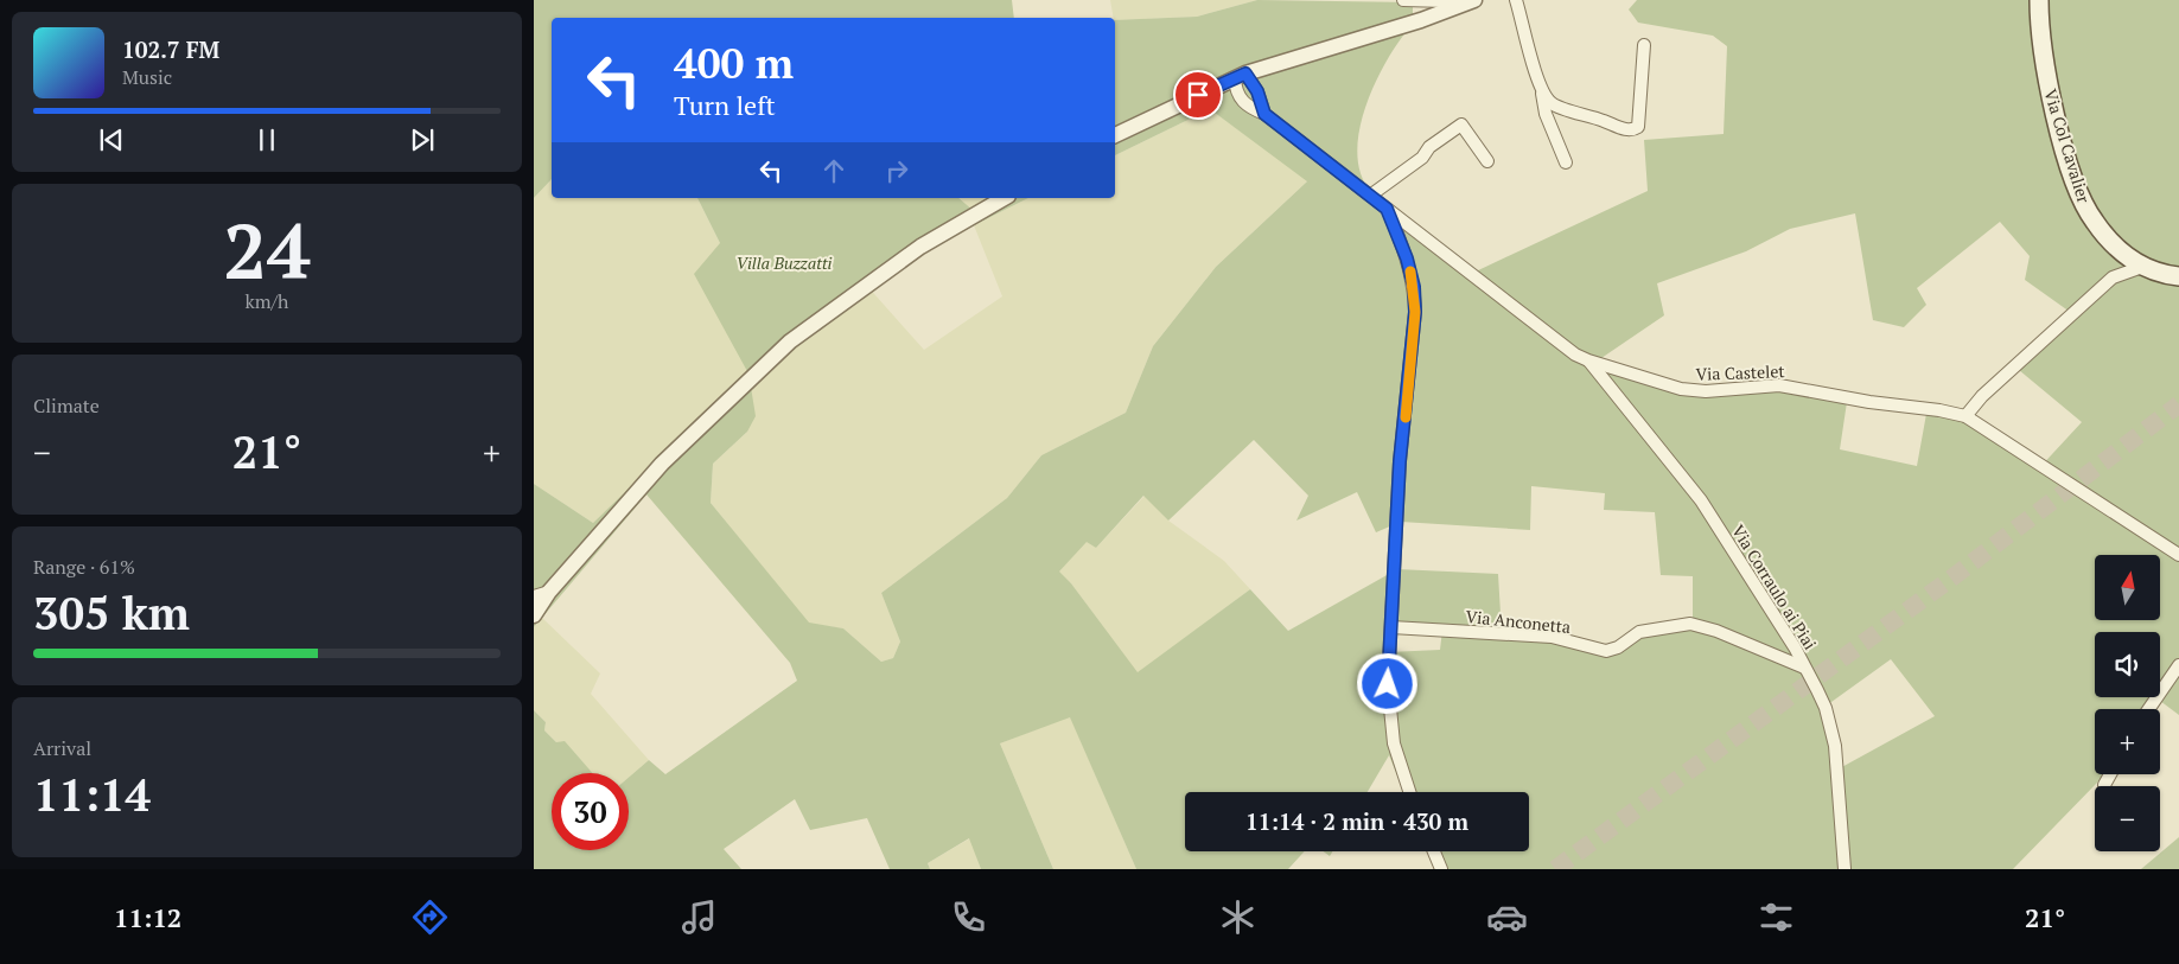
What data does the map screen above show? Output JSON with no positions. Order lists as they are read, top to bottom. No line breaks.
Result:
{"streets":{"main road":["Via Col Cavalier"],"street":["Via Castelet","Via Corraulo ai Piai","Via Anconetta"]},"crossings":[["Via Castelet","Via Corraulo ai Piai"],["Via Corraulo ai Piai","Via Anconetta"]],"parks":["Villa Buzzatti"],"north":"top","page":{"turn":["400 m","Turn left"],"song":["102.7 FM","Music"],"tile":[["24","km/h"],"Climate",["Range · 61%","305 km"],["Arrival","11:14"]],"heat":["−","21°","+"],"map_buttons":["+","−"],"limit":"30","trip":"11:14 · 2 min · 430 m","tabs":["11:12","21°"]}}
